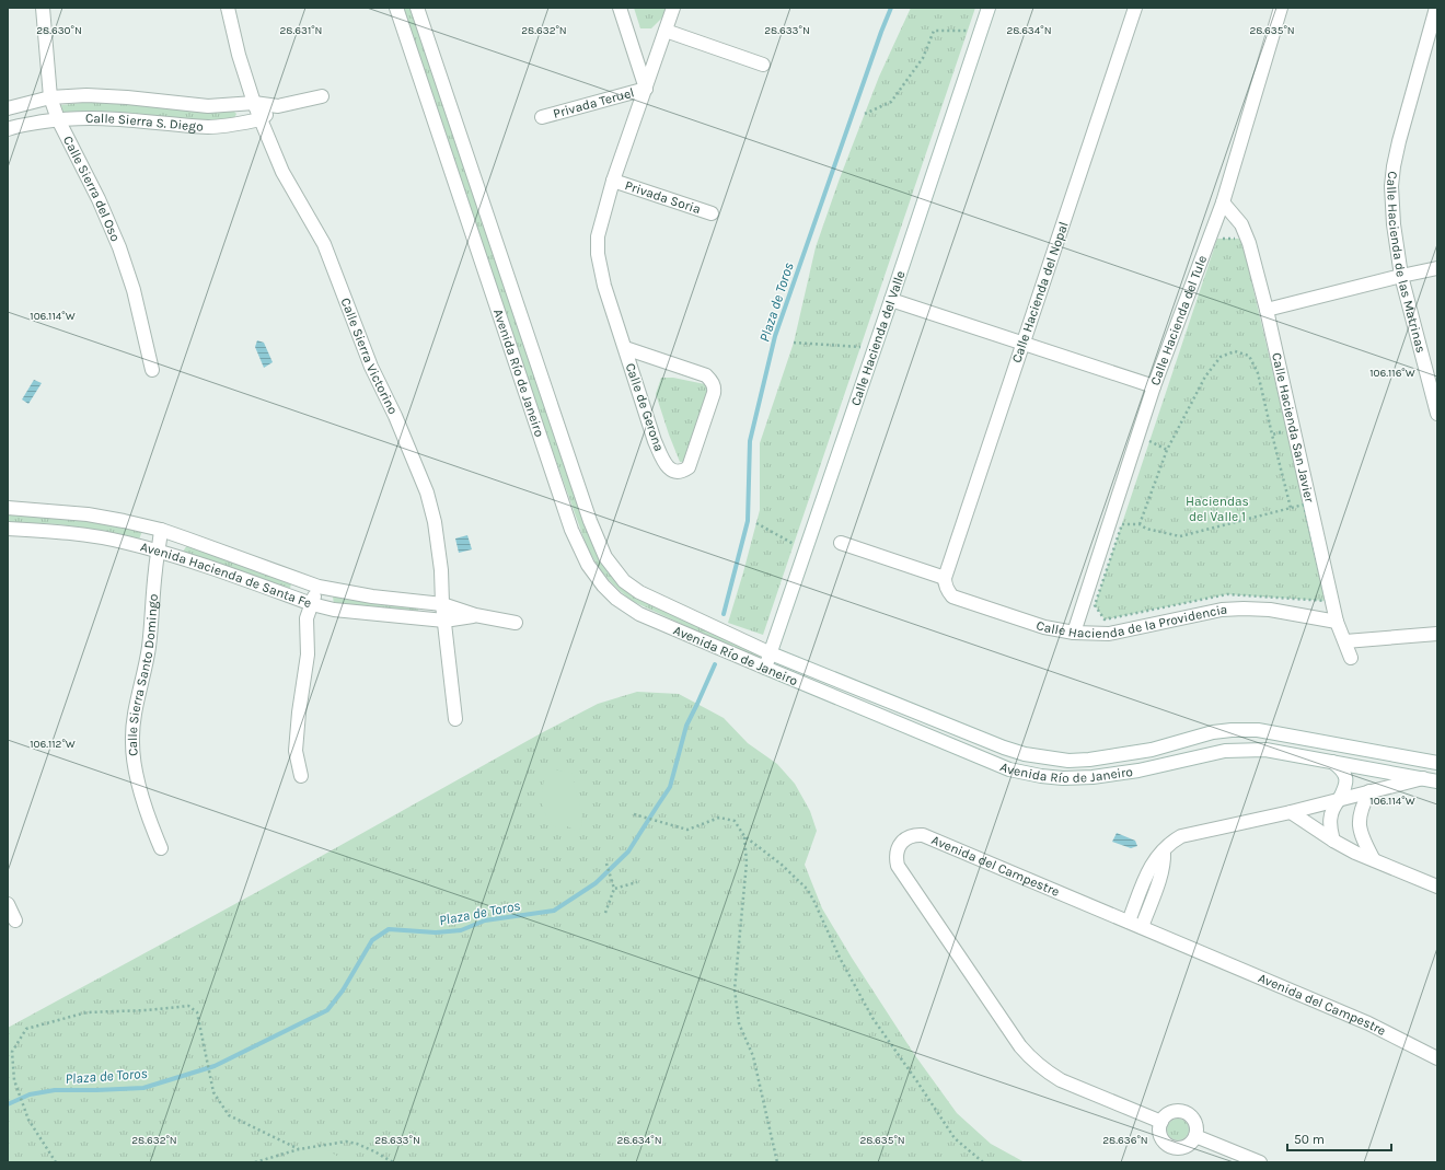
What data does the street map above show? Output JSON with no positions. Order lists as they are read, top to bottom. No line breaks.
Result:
{"streets":{"street":["Privada Teruel","Calle Sierra S. Diego","Calle Sierra del Oso","Privada Soria","Calle Hacienda de las Matrinas","Calle Hacienda del Nopal","Calle Hacienda del Tule","Calle Hacienda del Valle","Calle Sierra Victorino","Avenida Río de Janeiro","Calle de Gerona","Calle Hacienda San Javier","Avenida Hacienda de Santa Fe","Calle Hacienda de la Providencia","Calle Sierra Santo Domingo","Avenida del Campestre"]},"crossings":[["Privada Teruel","Calle de Gerona"],["Calle Sierra S. Diego","Calle Sierra del Oso"],["Calle Sierra S. Diego","Calle Sierra Victorino"],["Privada Soria","Calle de Gerona"],["Calle Hacienda del Nopal","Calle Hacienda de la Providencia"],["Calle Hacienda del Tule","Calle Hacienda San Javier"],["Calle Hacienda del Tule","Calle Hacienda de la Providencia"],["Calle Hacienda del Valle","Avenida Río de Janeiro"],["Calle Sierra Victorino","Avenida Hacienda de Santa Fe"],["Calle Hacienda San Javier","Calle Hacienda de la Providencia"],["Avenida Hacienda de Santa Fe","Calle Sierra Santo Domingo"]],"water":["Plaza de Toros"],"parks":["Haciendas del Valle 1"],"scale_bar":"50 m","coordinates":["28.632°N","28.633°N","28.634°N","28.635°N","28.630°N","28.631°N","106.114°W","106.116°W","106.112°W","28.636°N"]}
